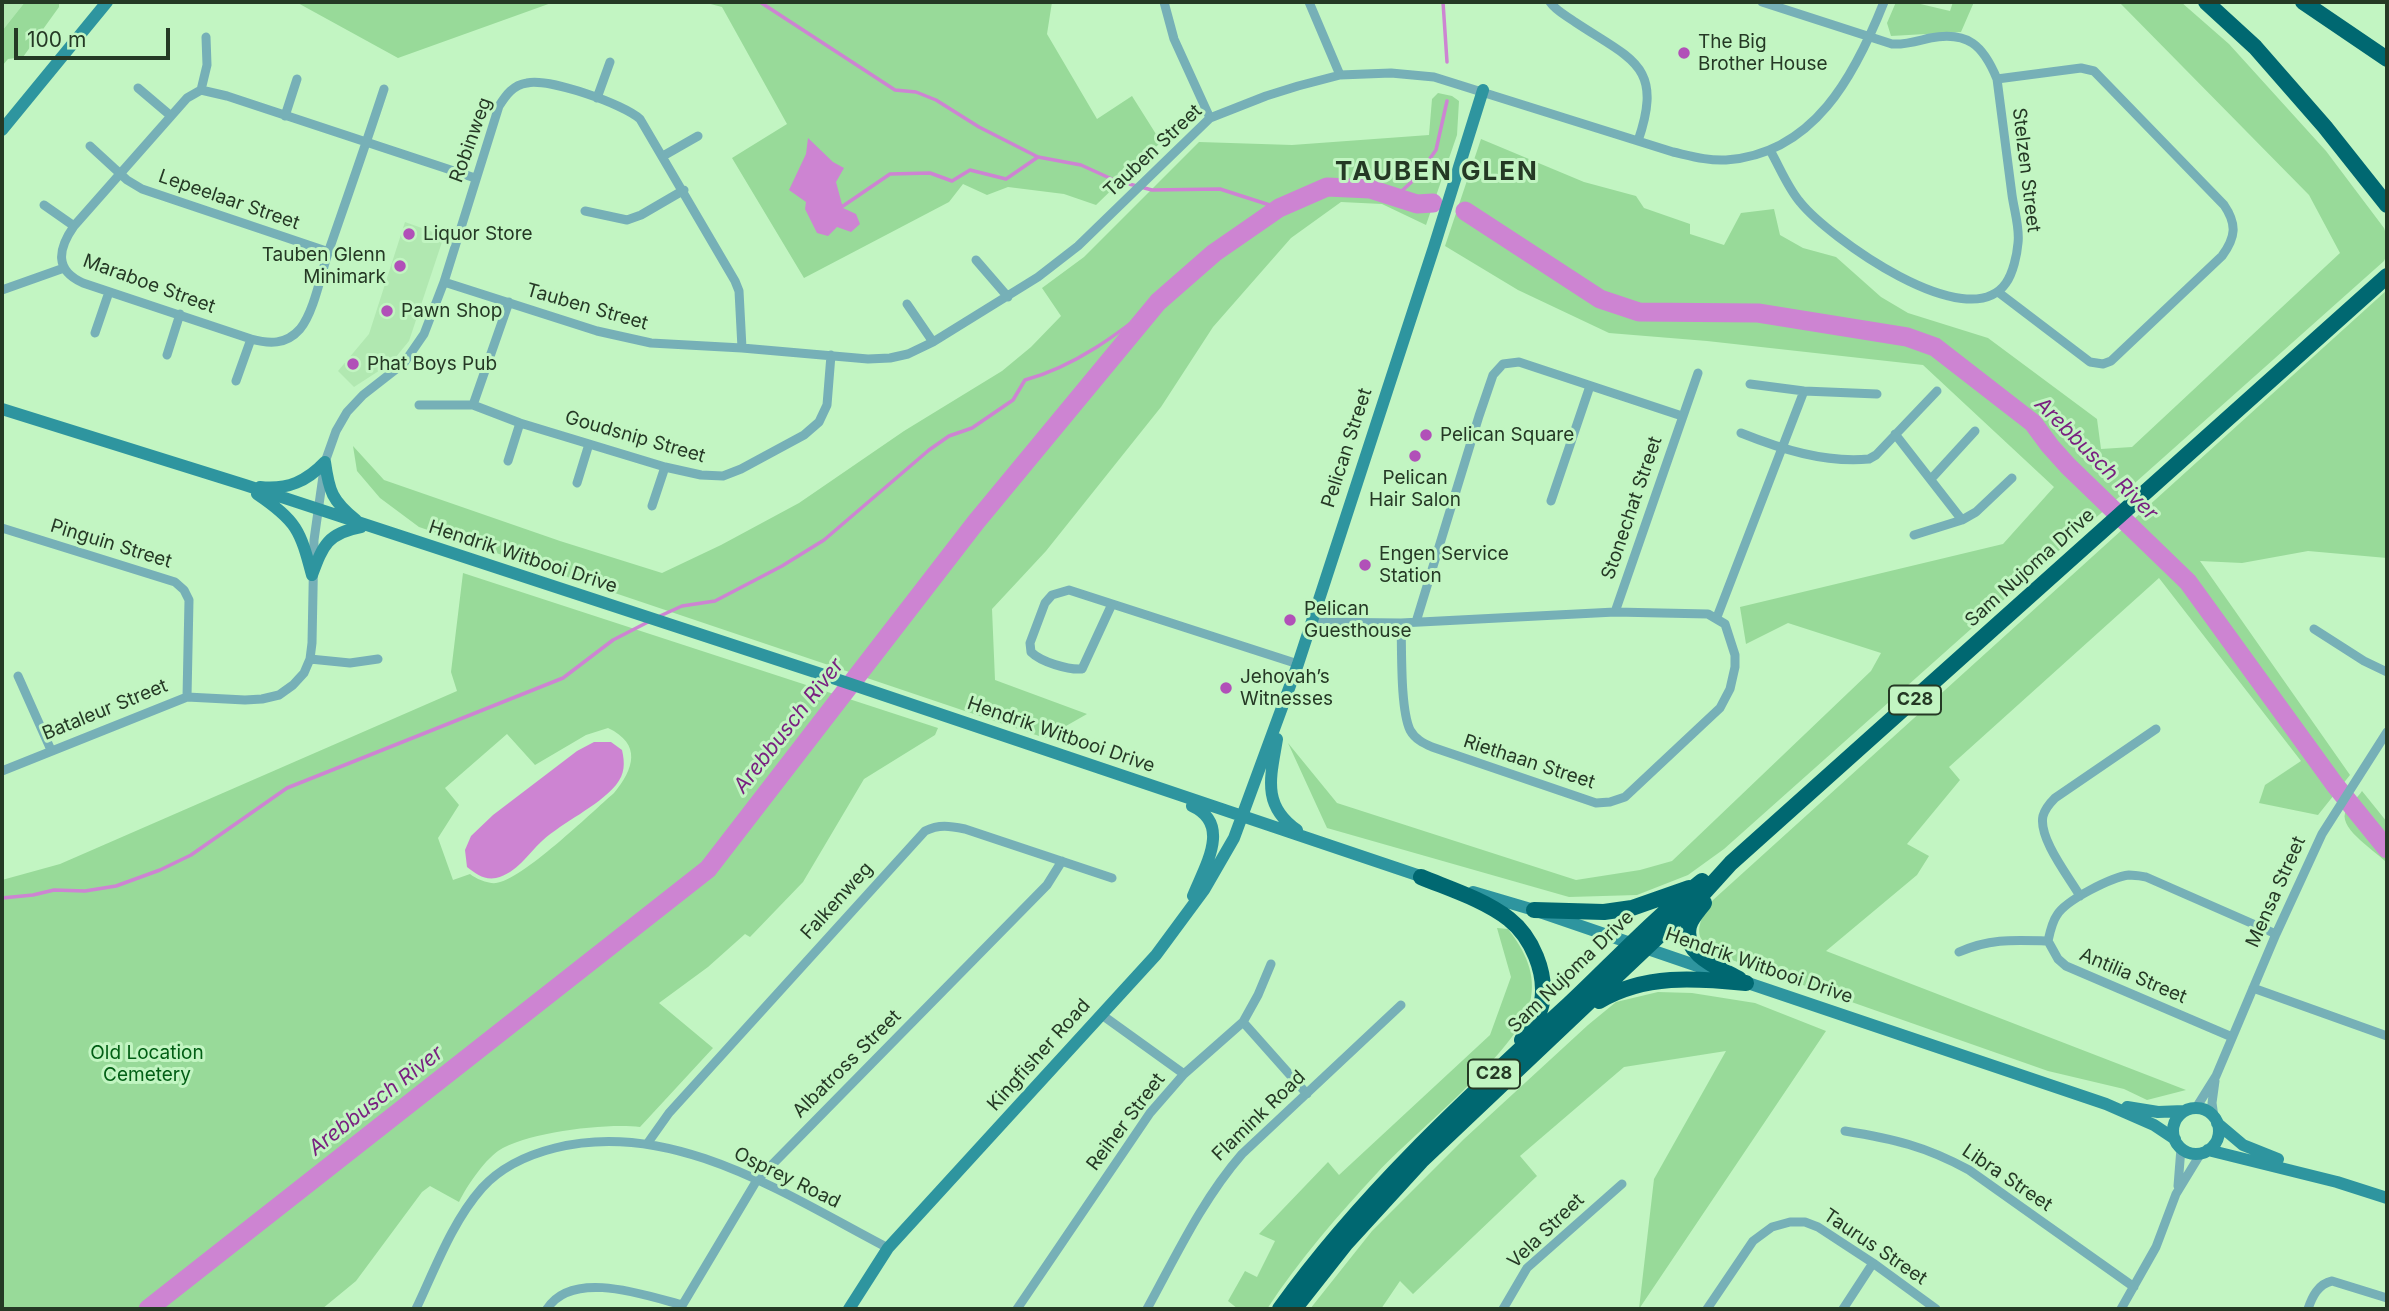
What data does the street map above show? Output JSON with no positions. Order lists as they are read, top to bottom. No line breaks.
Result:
{"streets":{"highway":["Sam Nujoma Drive","C28"],"main road":["Pelican Street","Hendrik Witbooi Drive","Kingfisher Road"],"street":["Robinweg","Tauben Street","Stelzen Street","Lepeelaar Street","Maraboe Street","Goudsnip Street","Stonechat Street","Pinguin Street","Bataleur Street","Riethaan Street","Mensa Street","Falkenweg","Antilia Street","Albatross Street","Flamink Road","Reiher Street","Osprey Road","Libra Street","Vela Street","Taurus Street"]},"crossings":[["Robinweg","Tauben Street"],["Robinweg","Hendrik Witbooi Drive"],["Tauben Street","Stelzen Street"],["Tauben Street","Goudsnip Street"],["Tauben Street","Pelican Street"],["Lepeelaar Street","Maraboe Street"],["Pelican Street","Hendrik Witbooi Drive"],["Pelican Street","Kingfisher Road"],["Pinguin Street","Bataleur Street"],["Hendrik Witbooi Drive","Sam Nujoma Drive"],["Hendrik Witbooi Drive","Mensa Street"],["Hendrik Witbooi Drive","Kingfisher Road"],["Mensa Street","Antilia Street"],["Falkenweg","Albatross Street"],["Falkenweg","Osprey Road"],["Kingfisher Road","Osprey Road"],["Albatross Street","Osprey Road"]],"districts":["TAUBEN GLEN"],"water":["Arebbusch River"],"parks":["Old Location Cemetery"],"places":["The Big Brother House","Liquor Store","Tauben Glenn Minimark","Pawn Shop","Phat Boys Pub","Pelican Square","Pelican Hair Salon","Engen Service Station","Pelican Guesthouse","Jehovah’s Witnesses"],"scale_bar":"100 m"}
